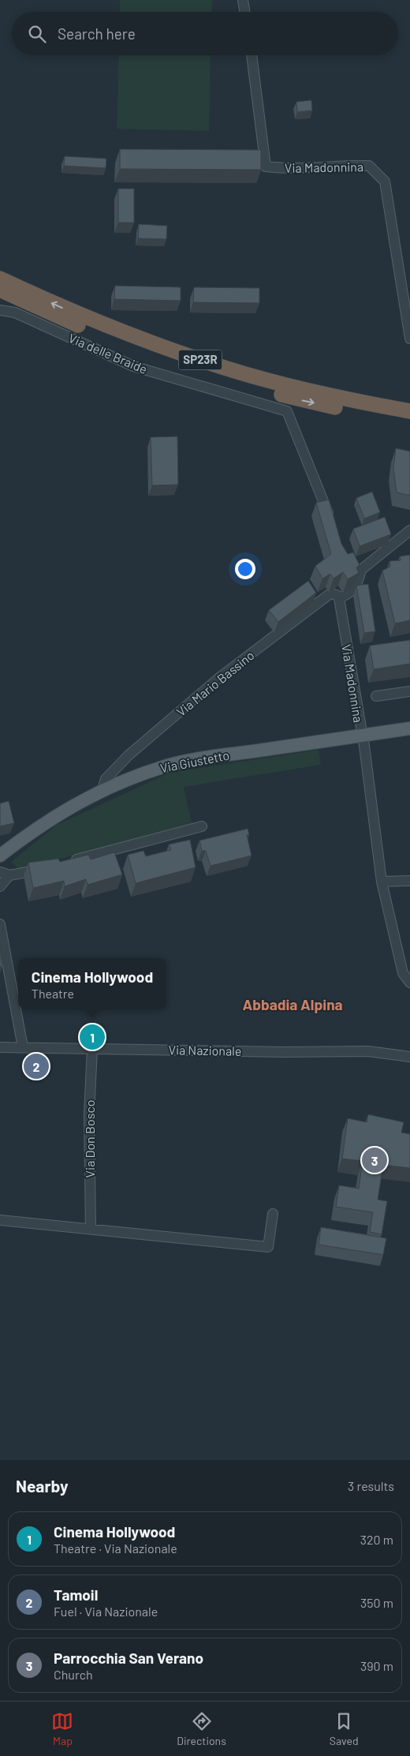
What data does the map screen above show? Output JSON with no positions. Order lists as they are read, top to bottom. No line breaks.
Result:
{"streets":{"highway":["SP23R"],"main road":["Via Giustetto"],"street":["Via Madonnina","Via delle Braide","Via Mario Bassino","Via Nazionale","Via Don Bosco"]},"crossings":[["Via Madonnina","Via Mario Bassino"],["Via Madonnina","Via Giustetto"],["Via Mario Bassino","Via Giustetto"],["Via Nazionale","Via Don Bosco"]],"districts":["Abbadia Alpina"],"page":{"search":"Search here","popup":["Cinema Hollywood","Theatre"],"pins":["1","2","3"],"heading":["Nearby","3 results"],"list":[{"mark":"1","name":"Cinema Hollywood","note":"Theatre · Via Nazionale","value":"320 m"},{"mark":"2","name":"Tamoil","note":"Fuel · Via Nazionale","value":"350 m"},{"mark":"3","name":"Parrocchia San Verano","note":"Church","value":"390 m"}],"nav":["Map","Directions","Saved"]}}
